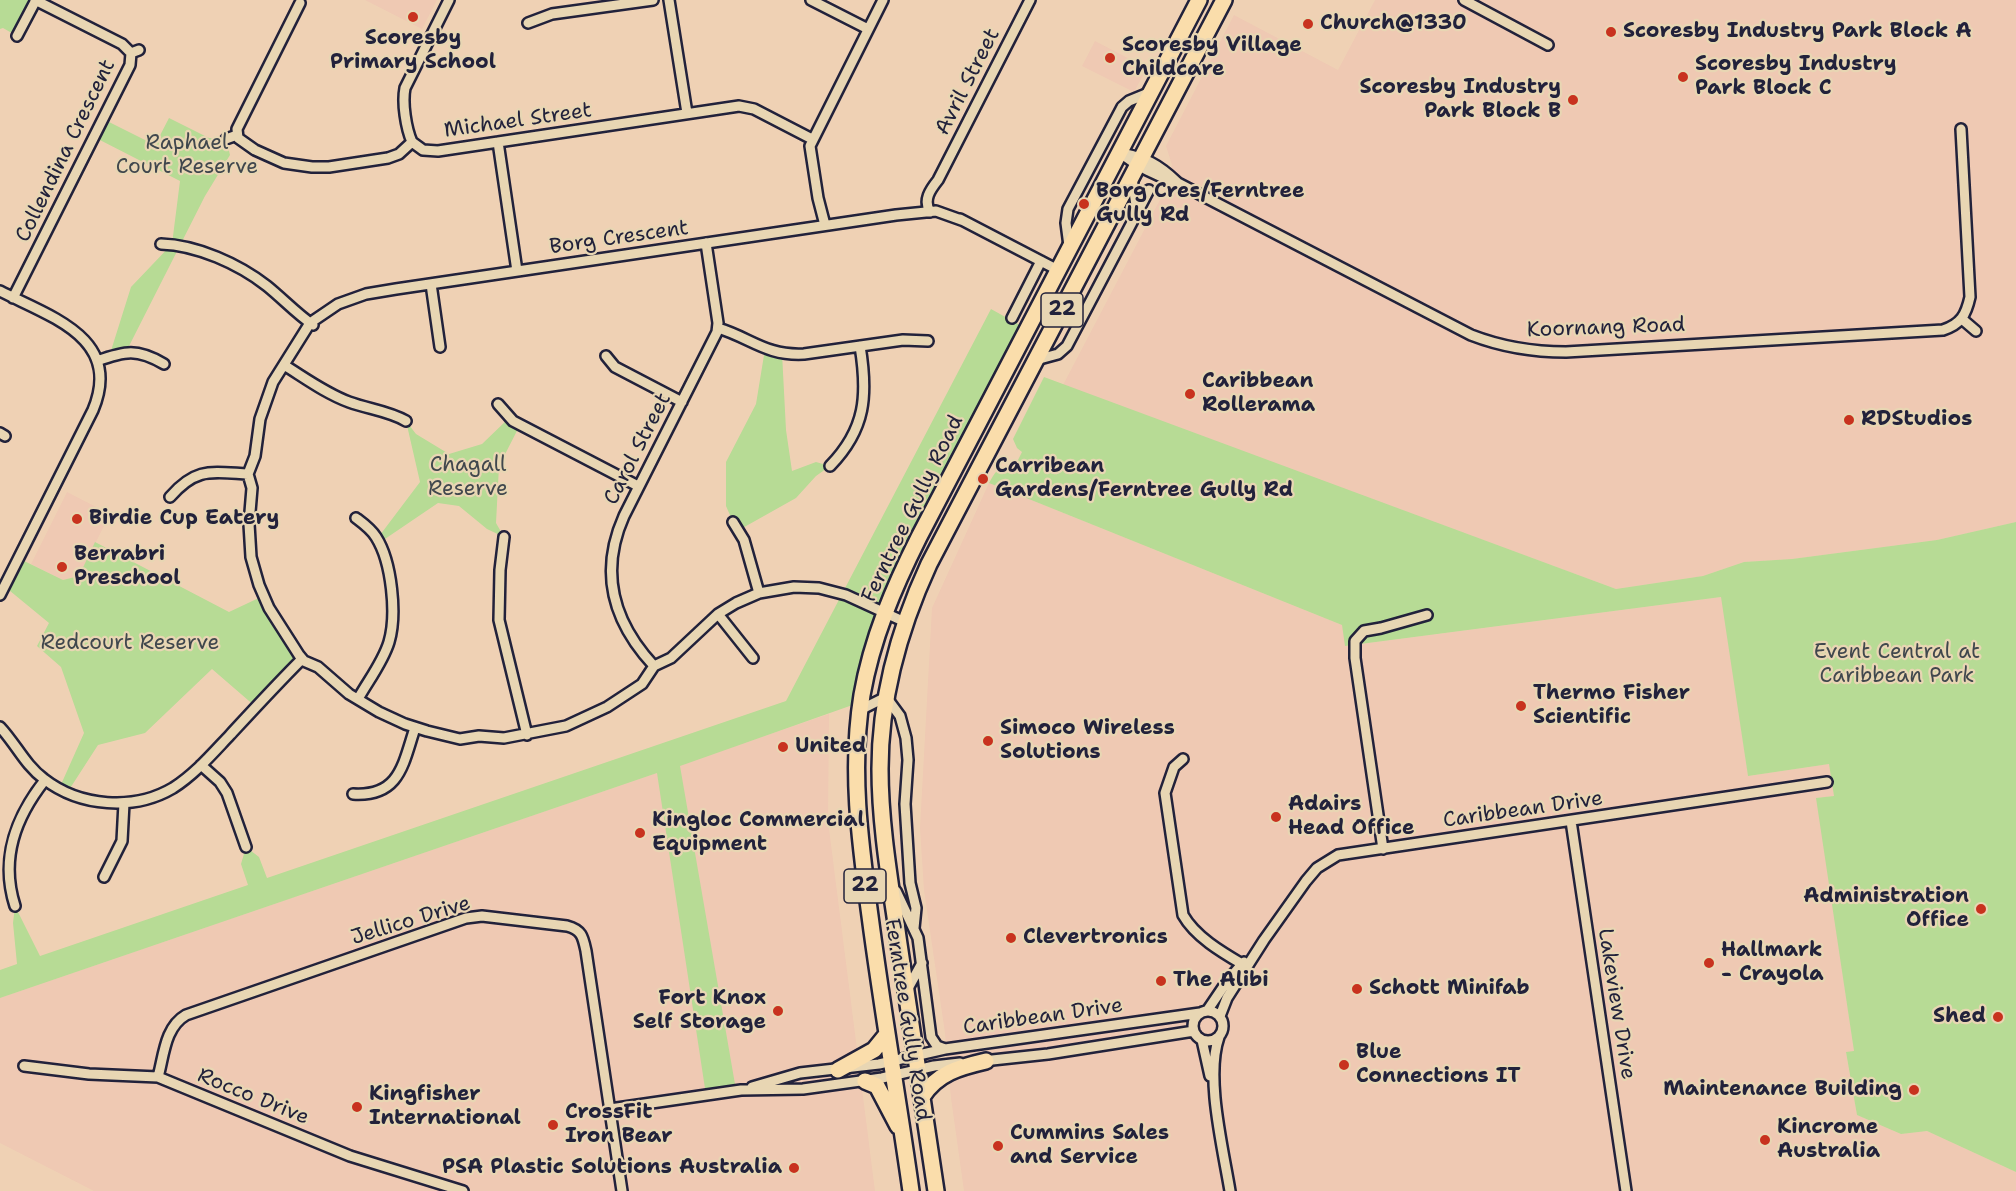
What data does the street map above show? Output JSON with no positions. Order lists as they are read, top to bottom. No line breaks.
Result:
{"streets":{"main road":["22","Ferntree Gully Road"],"street":["Avril Street","Michael Street","Collendina Crescent","Borg Crescent","Koornang Road","Carol Street","Caribbean Drive","Jellico Drive","Lakeview Drive","Rocco Drive"]},"crossings":[["Avril Street","Borg Crescent"],["Borg Crescent","Carol Street"],["Borg Crescent","Ferntree Gully Road"],["Koornang Road","Ferntree Gully Road"],["Ferntree Gully Road","Caribbean Drive"],["Caribbean Drive","Lakeview Drive"],["Jellico Drive","Rocco Drive"]],"parks":["Raphael Court Reserve","Chagall Reserve","Redcourt Reserve","Event Central at Caribbean Park"],"places":["Scoresby Primary School","Church@1330","Scoresby Industry Park Block A","Scoresby Village Childcare","Scoresby Industry Park Block C","Scoresby Industry Park Block B","Borg Cres/Ferntree Gully Rd","Caribbean Rollerama","RDStudios","Carribean Gardens/Ferntree Gully Rd","Birdie Cup Eatery","Berrabri Preschool","Thermo Fisher Scientific","Simoco Wireless Solutions","United","Adairs Head Office","Kingloc Commercial Equipment","Administration Office","Clevertronics","Hallmark - Crayola","The Alibi","Schott Minifab","Fort Knox Self Storage","Shed","Blue Connections IT","Maintenance Building","Kingfisher International","CrossFit Iron Bear","Kincrome Australia","Cummins Sales and Service","PSA Plastic Solutions Australia"]}
